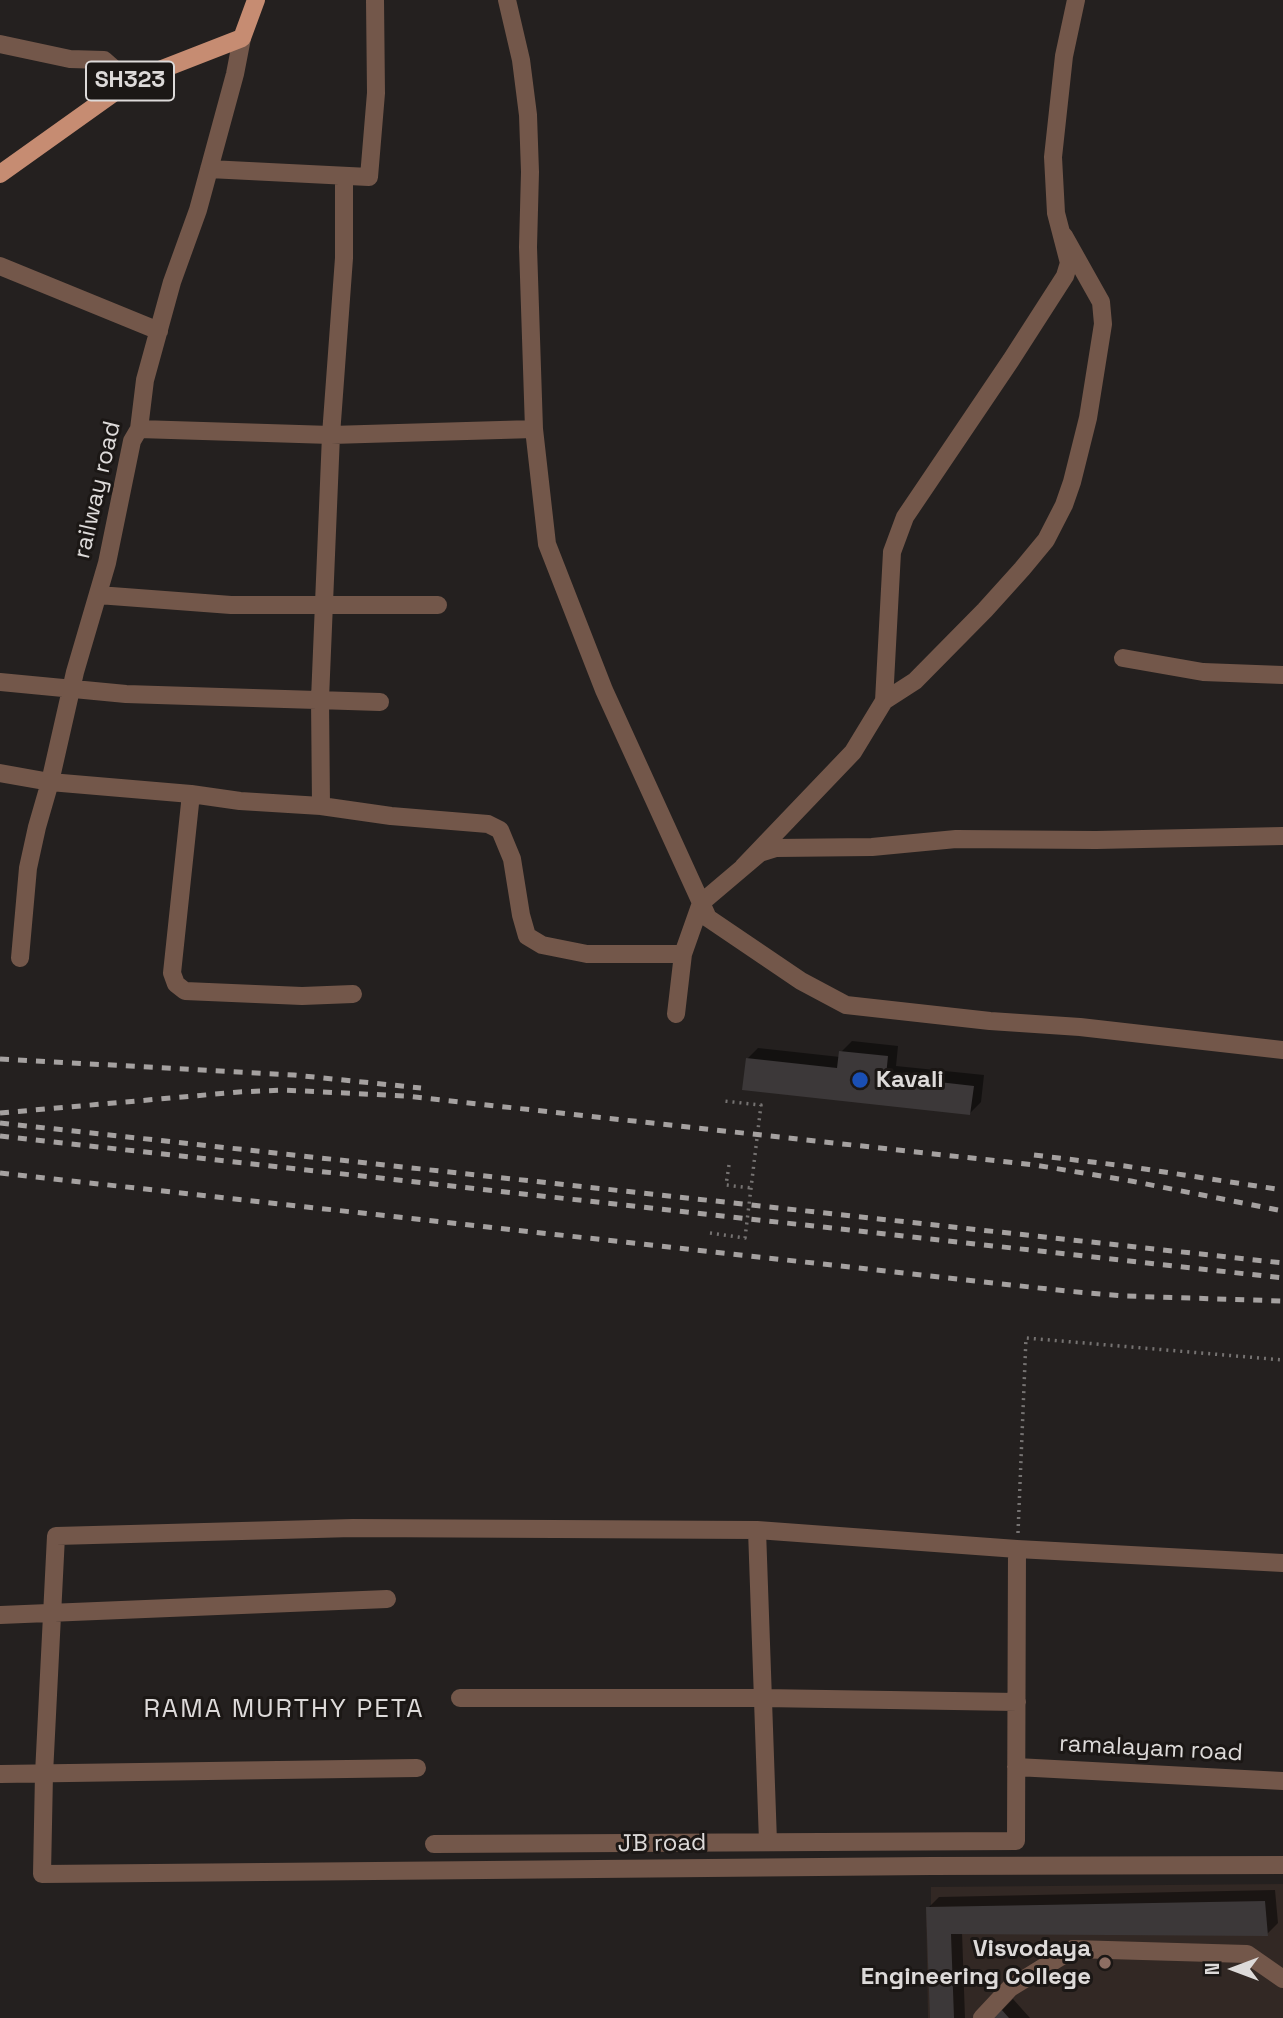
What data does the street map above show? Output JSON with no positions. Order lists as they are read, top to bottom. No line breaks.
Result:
{"streets":{"main road":["SH323"],"street":["railway road","ramalayam road","JB road"]},"crossings":[["SH323","railway road"]],"districts":["RAMA MURTHY PETA"],"places":["Kavali","Visvodaya Engineering College"],"north":"left"}
